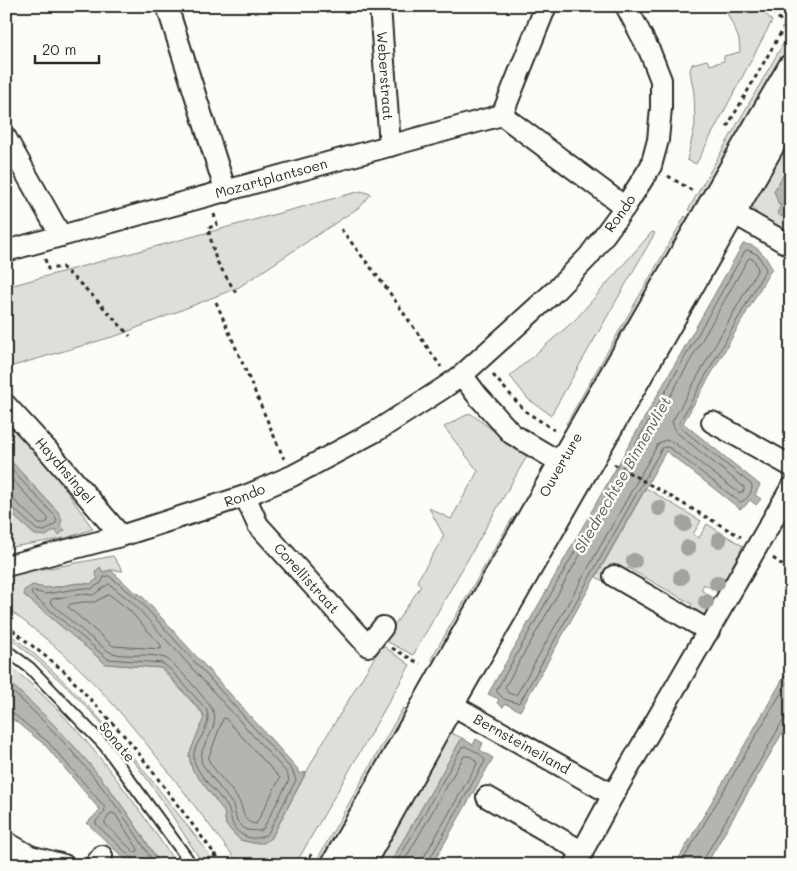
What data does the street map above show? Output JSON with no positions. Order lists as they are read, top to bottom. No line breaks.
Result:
{"streets":{"street":["Weberstraat","Mozartplantsoen","Rondo","Ouverture","Haydnsingel","Corellistraat","Bernsteineiland"],"lane":["Sonate"]},"crossings":[["Weberstraat","Mozartplantsoen"],["Rondo","Haydnsingel"],["Rondo","Corellistraat"],["Ouverture","Bernsteineiland"]],"water":["Sliedrechtse Binnenvliet"],"scale_bar":"20 m"}
